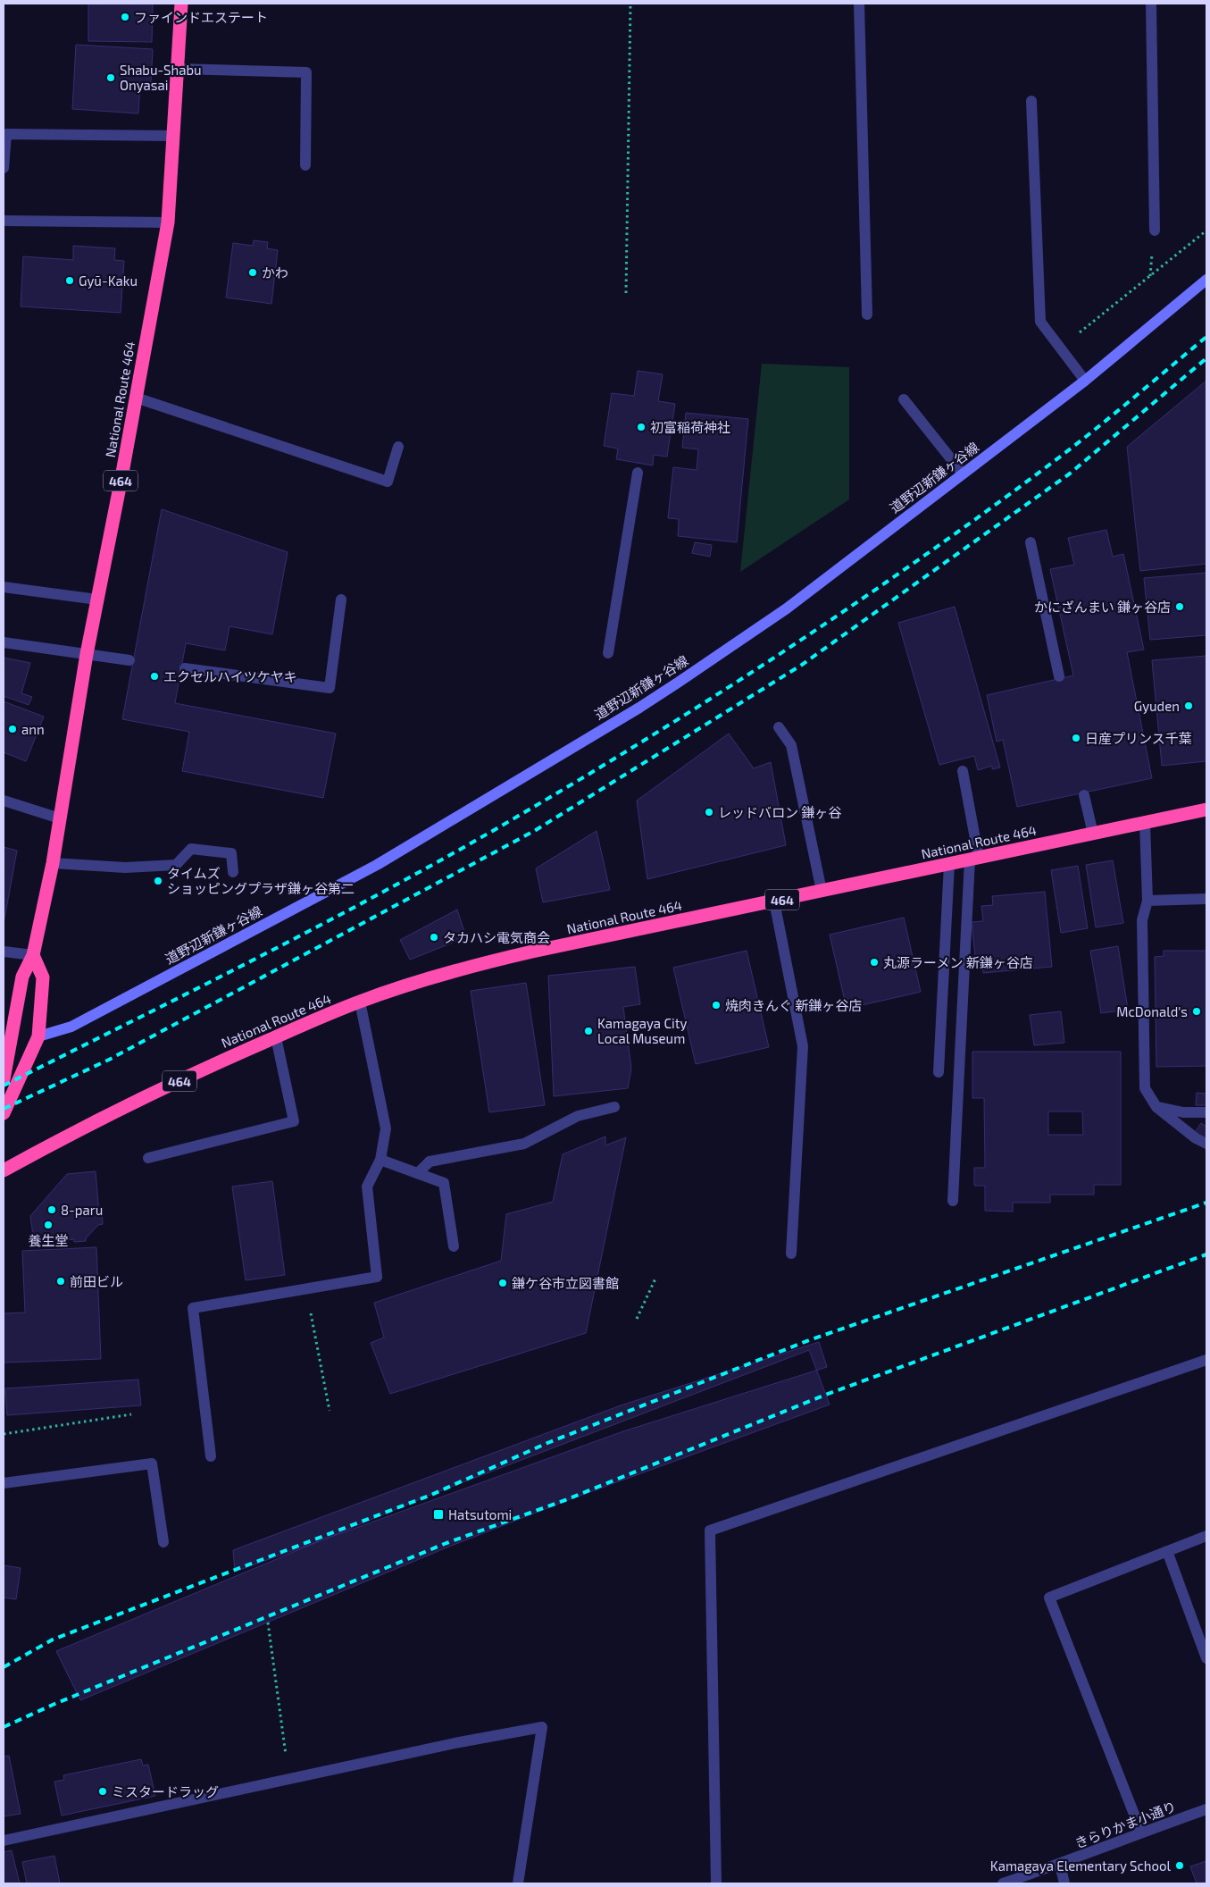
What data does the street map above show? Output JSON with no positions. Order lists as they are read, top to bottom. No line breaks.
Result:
{"streets":{"highway":["National Route 464","464"],"street":["道野辺新鎌ヶ谷線","きらりかま小通り"]},"places":{"other":["ファインドエステート","Shabu-Shabu Onyasai","かわ","Gyū-Kaku","初富稲荷神社","かにざんまい 鎌ヶ谷店","エクセルハイツケヤキ","Gyuden","ann","日産プリンス千葉","レッドバロン 鎌ヶ谷","タイムズ ショッピングプラザ鎌ヶ谷第二","タカハシ電気商会","丸源ラーメン 新鎌ヶ谷店","焼肉きんぐ 新鎌ヶ谷店","McDonald's","Kamagaya City Local Museum","8-paru","養生堂","前田ビル","鎌ケ谷市立図書館","ミスタードラッグ","Kamagaya Elementary School"],"transit":["Hatsutomi"]}}
